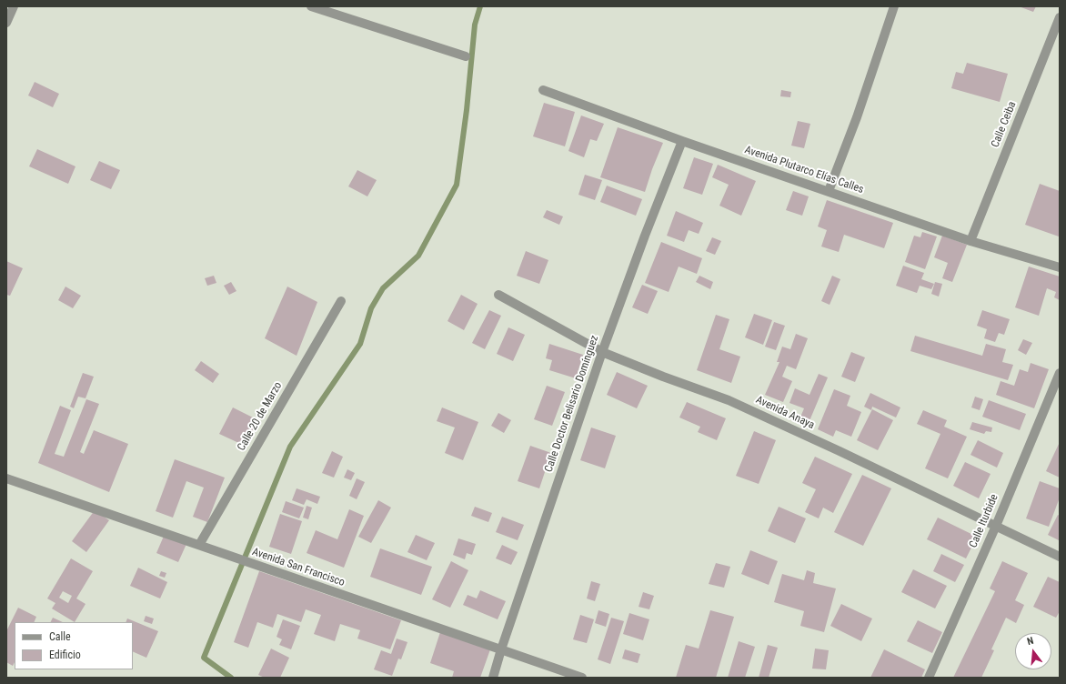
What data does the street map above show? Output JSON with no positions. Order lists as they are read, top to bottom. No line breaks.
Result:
{"streets":{"street":["Calle Ceiba","Avenida Plutarco Elías Calles","Calle Doctor Belisario Domínguez","Avenida Anaya","Calle 20 de Marzo","Calle Iturbide","Avenida San Francisco"]},"crossings":[["Calle Ceiba","Avenida Plutarco Elías Calles"],["Avenida Plutarco Elías Calles","Calle Doctor Belisario Domínguez"],["Calle Doctor Belisario Domínguez","Avenida Anaya"],["Calle Doctor Belisario Domínguez","Avenida San Francisco"],["Avenida Anaya","Calle Iturbide"],["Calle 20 de Marzo","Avenida San Francisco"]],"legend":["Calle","Edificio"],"north":"top"}
